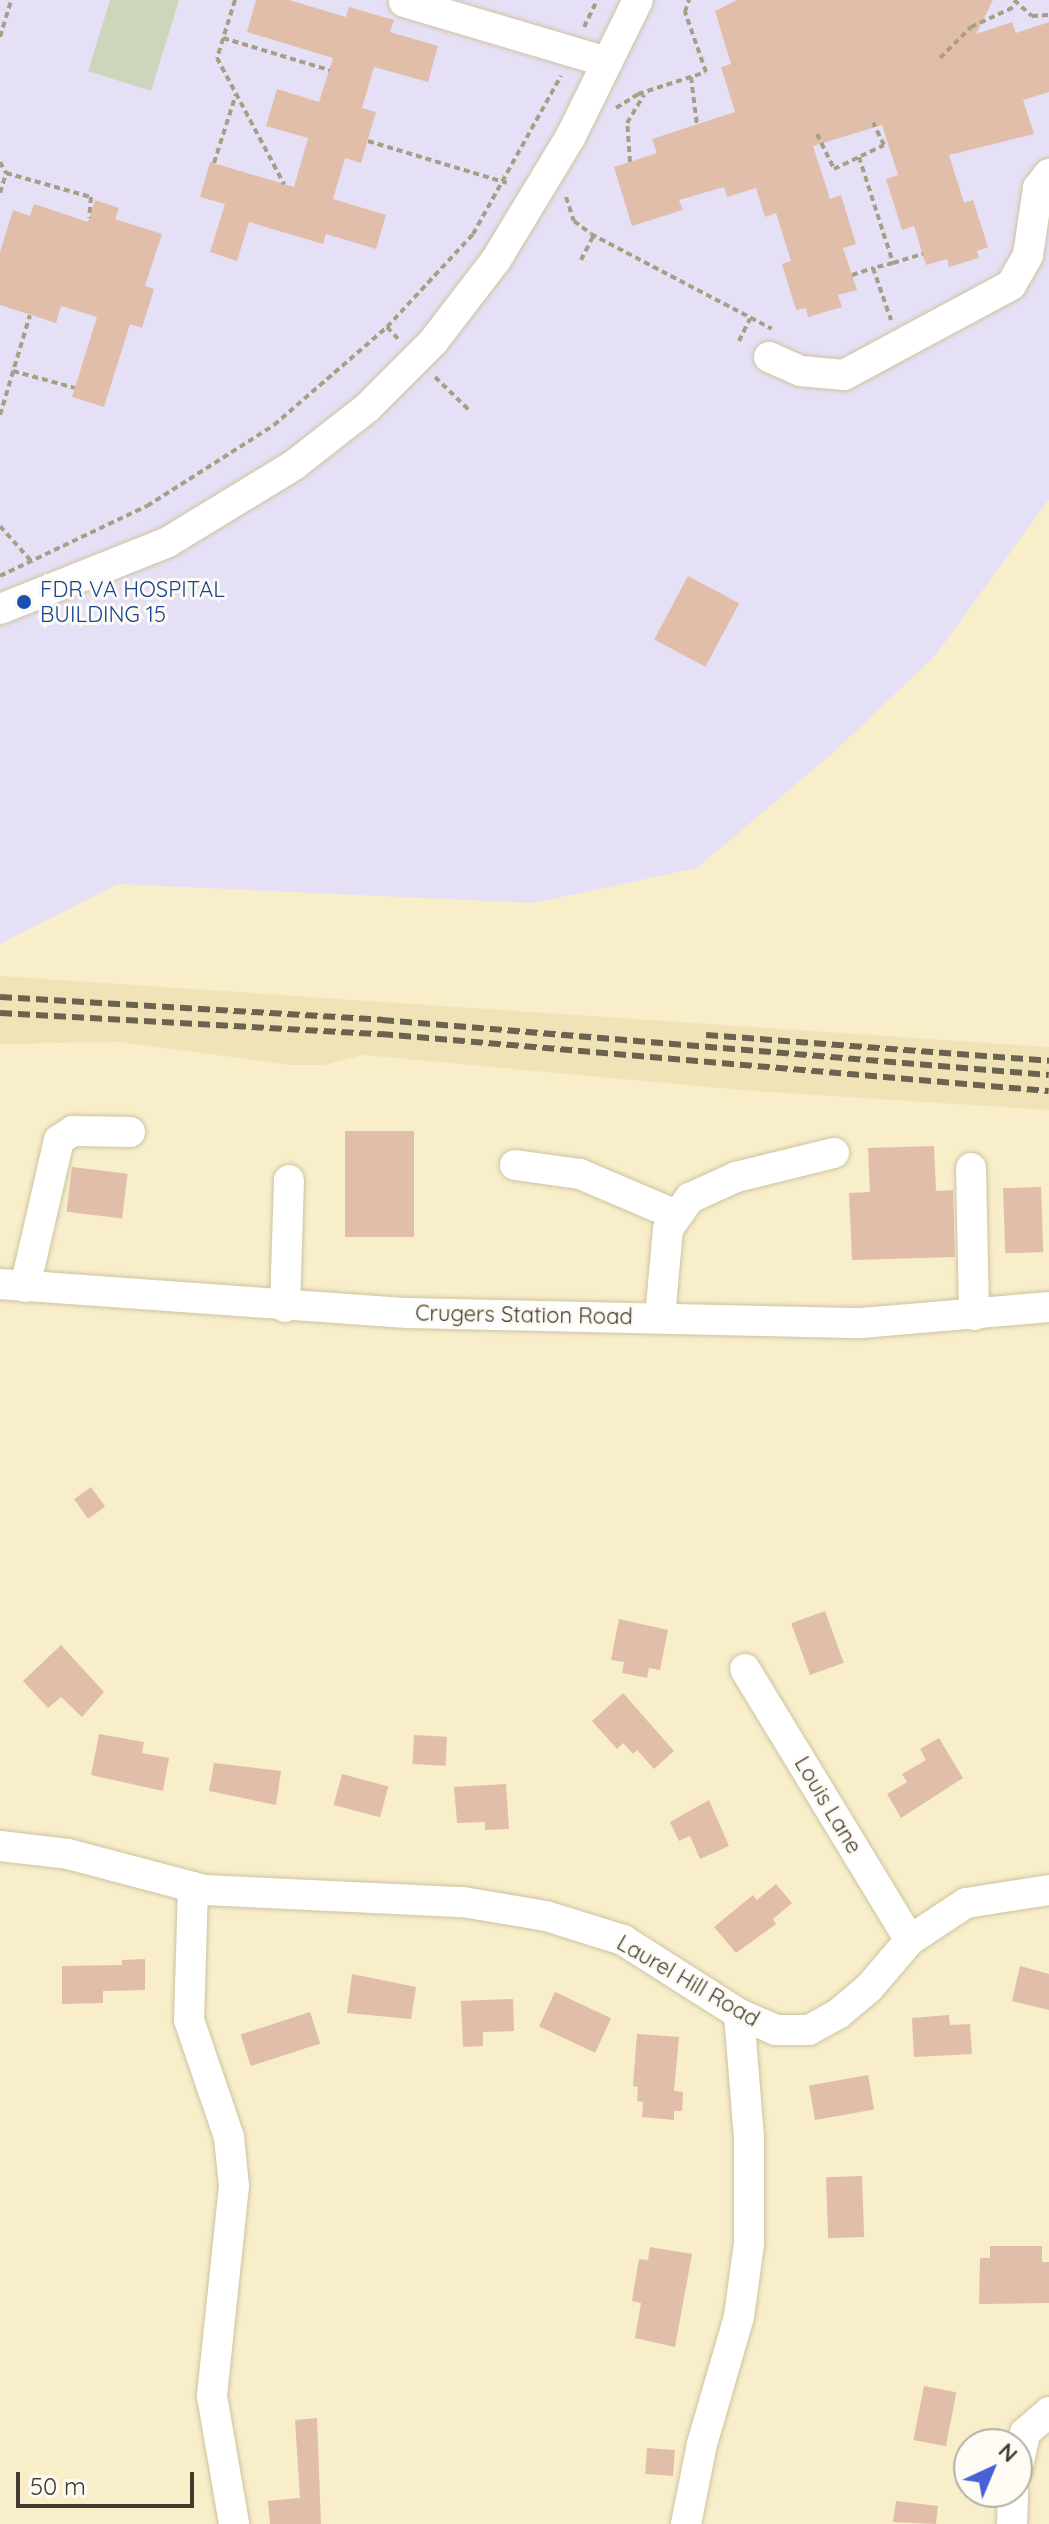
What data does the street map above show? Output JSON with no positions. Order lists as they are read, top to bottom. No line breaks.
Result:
{"streets":{"street":["Crugers Station Road","Louis Lane","Laurel Hill Road"]},"crossings":[["Louis Lane","Laurel Hill Road"]],"places":["FDR VA HOSPITAL BUILDING 15"],"scale_bar":"50 m","north":"top right"}
